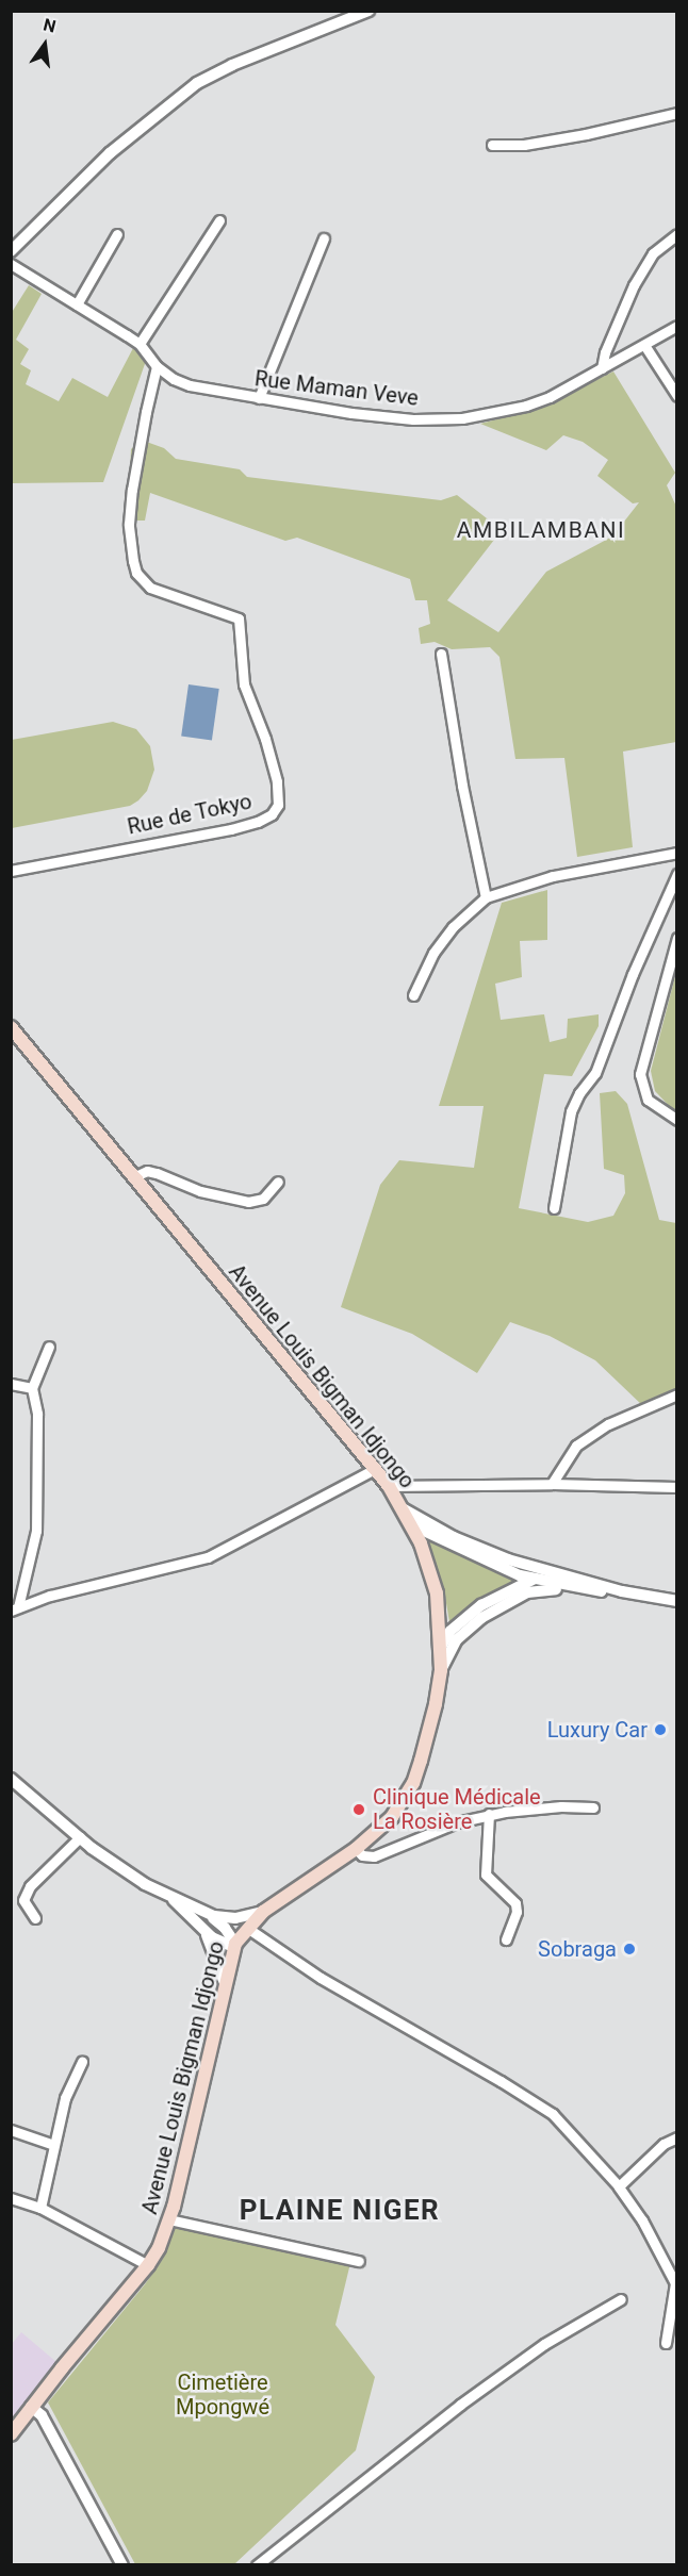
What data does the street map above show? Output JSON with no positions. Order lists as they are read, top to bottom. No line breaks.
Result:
{"streets":{"main road":["Avenue Louis Bigman Idjongo"],"street":["Rue Maman Veve","Rue de Tokyo"]},"crossings":[["Rue Maman Veve","Rue de Tokyo"]],"districts":["AMBILAMBANI","PLAINE NIGER"],"parks":["Cimetière Mpongwé"],"places":["Luxury Car","Clinique Médicale La Rosière","Sobraga"],"north":"top"}
